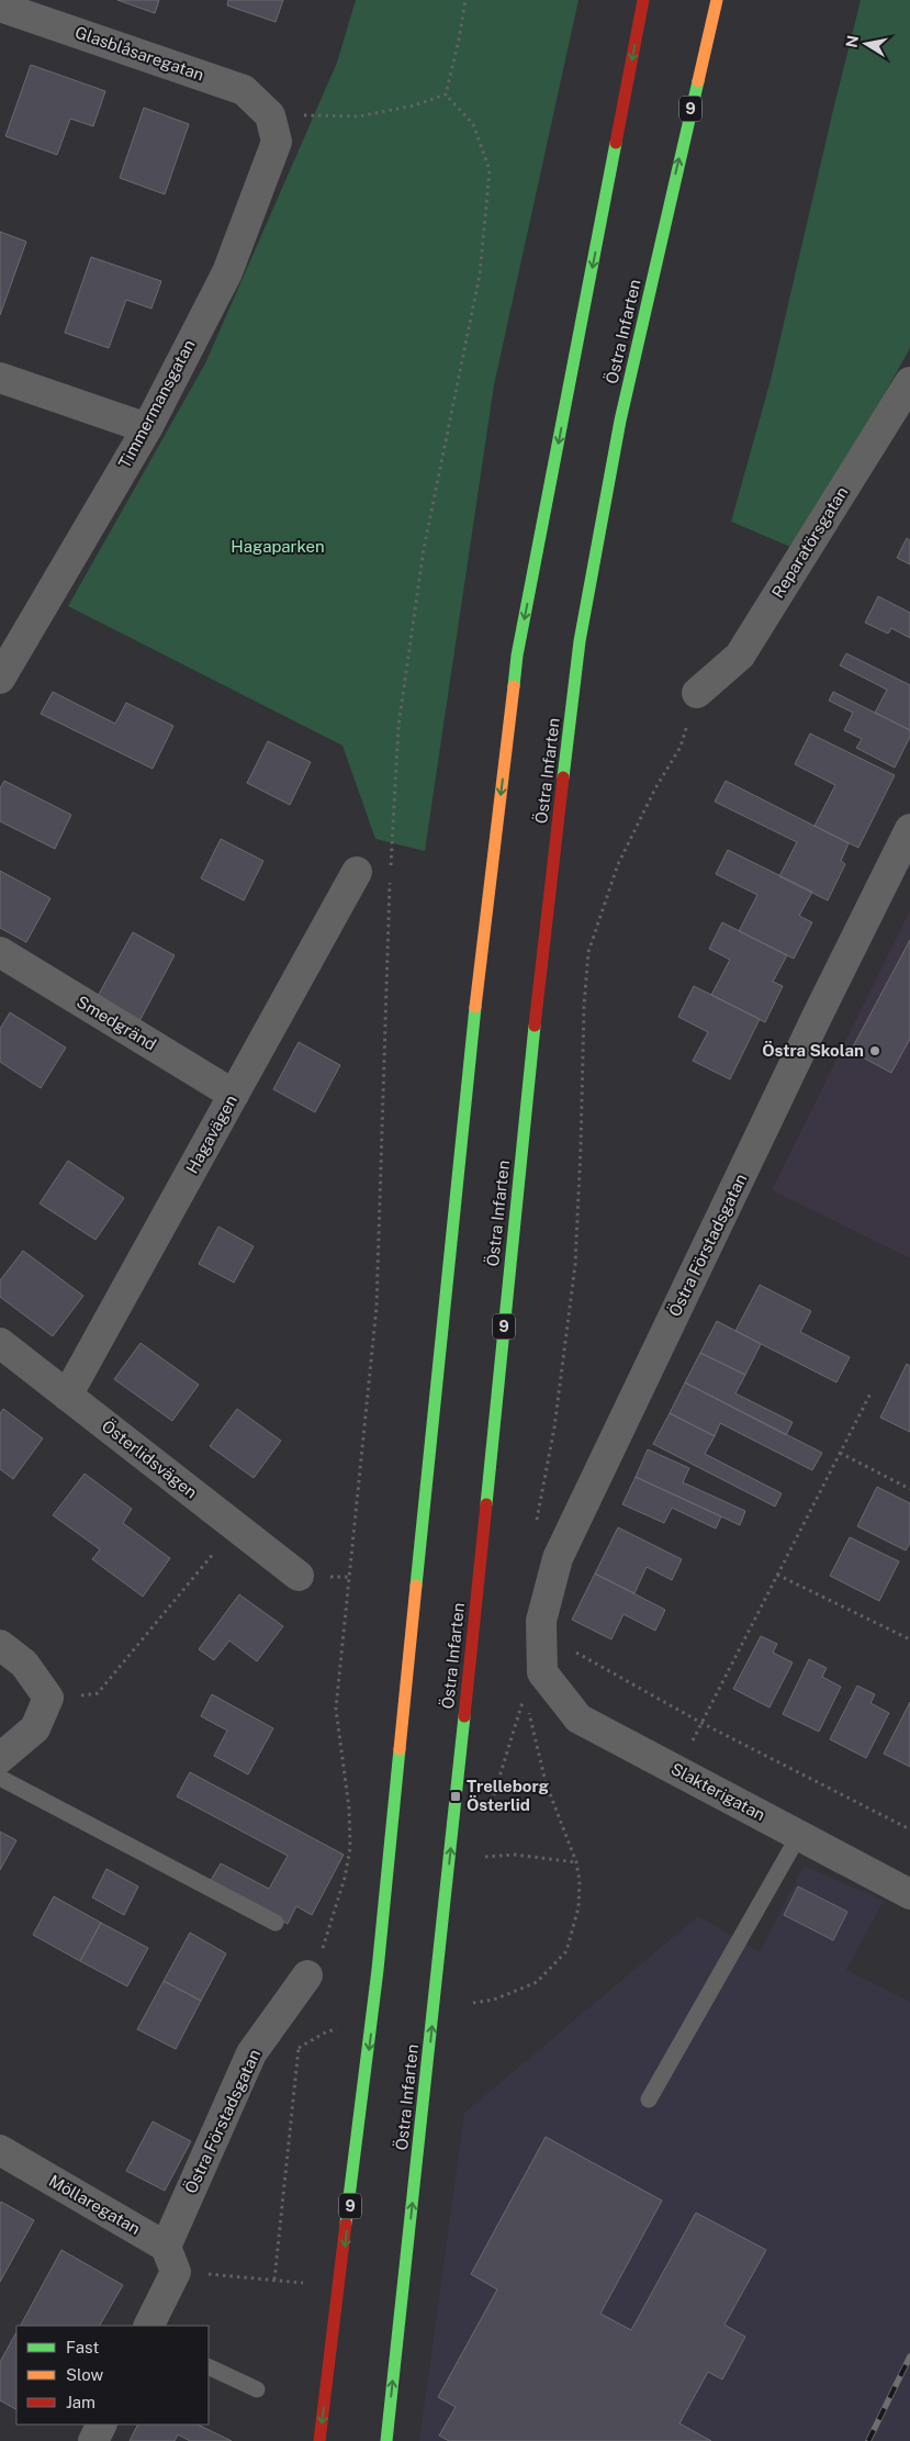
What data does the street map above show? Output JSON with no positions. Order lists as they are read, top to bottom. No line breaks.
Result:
{"streets":{"main road":["9","Östra Infarten"],"street":["Glasblåsaregatan","Timmermansgatan","Reparatörsgatan","Smedgränd","Hagavägen","Östra Förstadsgatan","Österlidsvägen","Slakterigatan","Möllaregatan"]},"crossings":[["Glasblåsaregatan","Timmermansgatan"],["Smedgränd","Hagavägen"],["Hagavägen","Österlidsvägen"],["Östra Förstadsgatan","Slakterigatan"],["Östra Förstadsgatan","Möllaregatan"]],"parks":["Hagaparken"],"places":{"other":["Östra Skolan"],"transit":["Trelleborg Österlid"]},"legend":["Fast","Slow","Jam"],"north":"left"}
